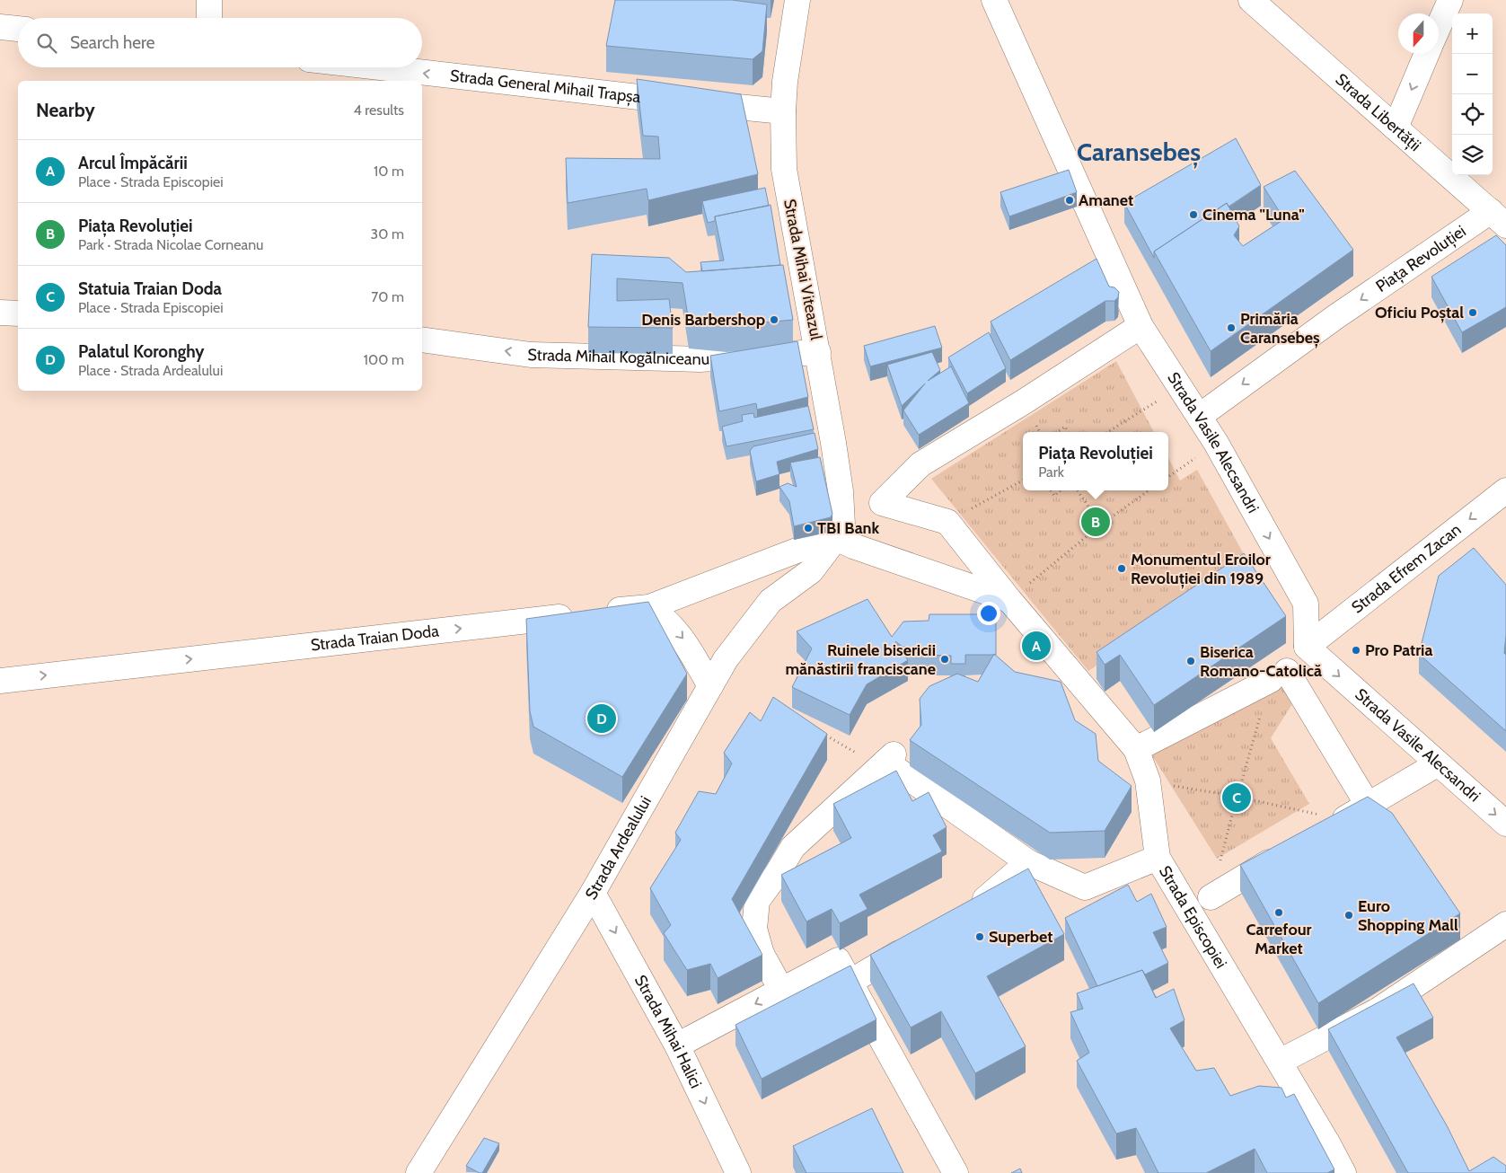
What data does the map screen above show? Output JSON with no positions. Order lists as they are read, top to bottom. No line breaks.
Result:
{"streets":{"street":["Strada General Mihail Trapșa","Strada Libertății","Piața Revoluției","Strada Mihai Viteazul","Strada Mihail Kogălniceanu","Strada Vasile Alecsandri","Strada Efrem Zacan","Strada Traian Doda","Strada Ardealului","Strada Episcopiei","Strada Mihai Halici"]},"crossings":[["Strada General Mihail Trapșa","Strada Mihai Viteazul"],["Strada Libertății","Piața Revoluției"],["Piața Revoluției","Strada Vasile Alecsandri"],["Strada Mihai Viteazul","Strada Mihail Kogălniceanu"],["Strada Mihai Viteazul","Strada Traian Doda"],["Strada Mihai Viteazul","Strada Ardealului"],["Strada Vasile Alecsandri","Strada Efrem Zacan"],["Strada Traian Doda","Strada Ardealului"],["Strada Ardealului","Strada Mihai Halici"]],"one_way":["Strada General Mihail Trapșa","Piața Revoluției","Strada Mihail Kogălniceanu","Strada Efrem Zacan","Strada Traian Doda"],"districts":["Caransebeș"],"places":["Amanet","Cinema \"Luna\"","Oficiu Poștal","Denis Barbershop","Primăria Caransebeș","TBI Bank","Monumentul Eroilor Revoluției din 1989","Pro Patria","Ruinele bisericii mănăstirii franciscane","Biserica Romano-Catolică","Carrefour Market","Euro Shopping Mall","Superbet"],"north":"bottom","page":{"map_buttons":["+","−"],"search":"Search here","heading":["Nearby","4 results"],"list":[{"mark":"A","name":"Arcul Împăcării","note":"Place · Strada Episcopiei","value":"10 m"},{"mark":"B","name":"Piața Revoluției","note":"Park · Strada Nicolae Corneanu","value":"30 m"},{"mark":"C","name":"Statuia Traian Doda","note":"Place · Strada Episcopiei","value":"70 m"},{"mark":"D","name":"Palatul Koronghy","note":"Place · Strada Ardealului","value":"100 m"}],"popup":["Piața Revoluției","Park"],"pins":["B","A","D","C"]}}
